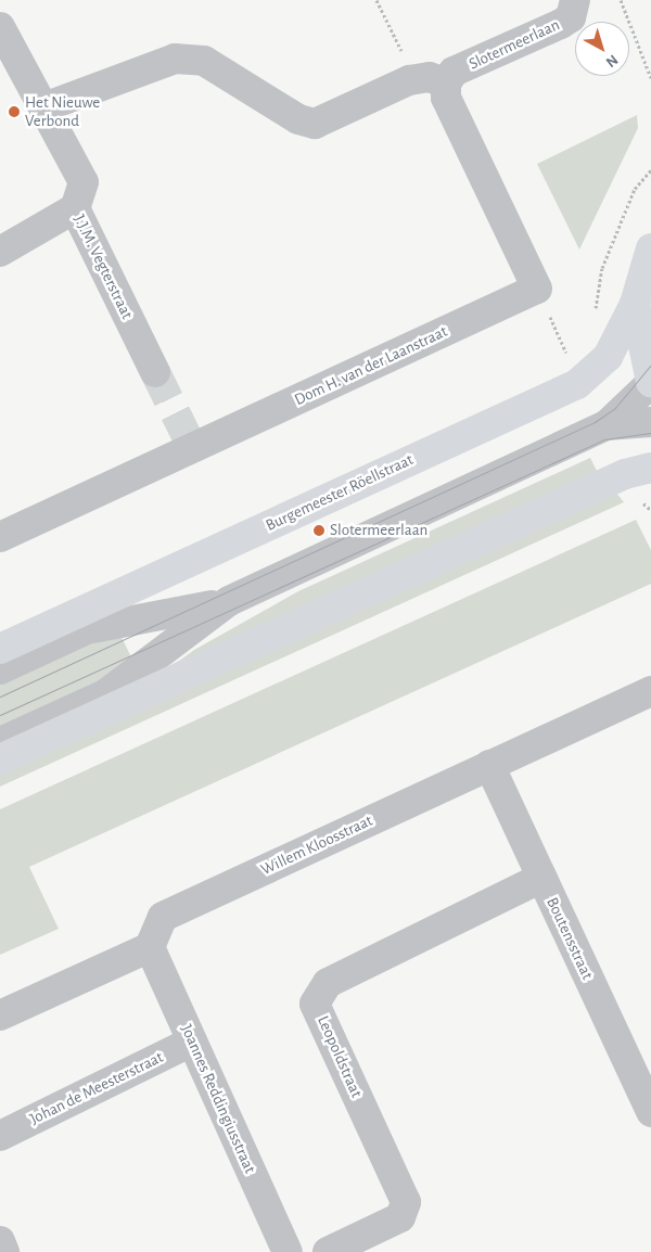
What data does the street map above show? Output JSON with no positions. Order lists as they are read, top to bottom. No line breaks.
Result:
{"streets":{"main road":["Burgemeester Röellstraat"],"street":["Slotermeerlaan","J.J.M. Vegterstraat","Dom H. van der Laanstraat","Willem Kloosstraat","Boutensstraat","Leopoldstraat","Johan de Meesterstraat","Joannes Reddingiusstraat"]},"crossings":[["Slotermeerlaan","Dom H. van der Laanstraat"],["Willem Kloosstraat","Boutensstraat"],["Willem Kloosstraat","Joannes Reddingiusstraat"],["Boutensstraat","Leopoldstraat"],["Johan de Meesterstraat","Joannes Reddingiusstraat"]],"places":["Het Nieuwe Verbond","Slotermeerlaan"],"north":"bottom right"}
